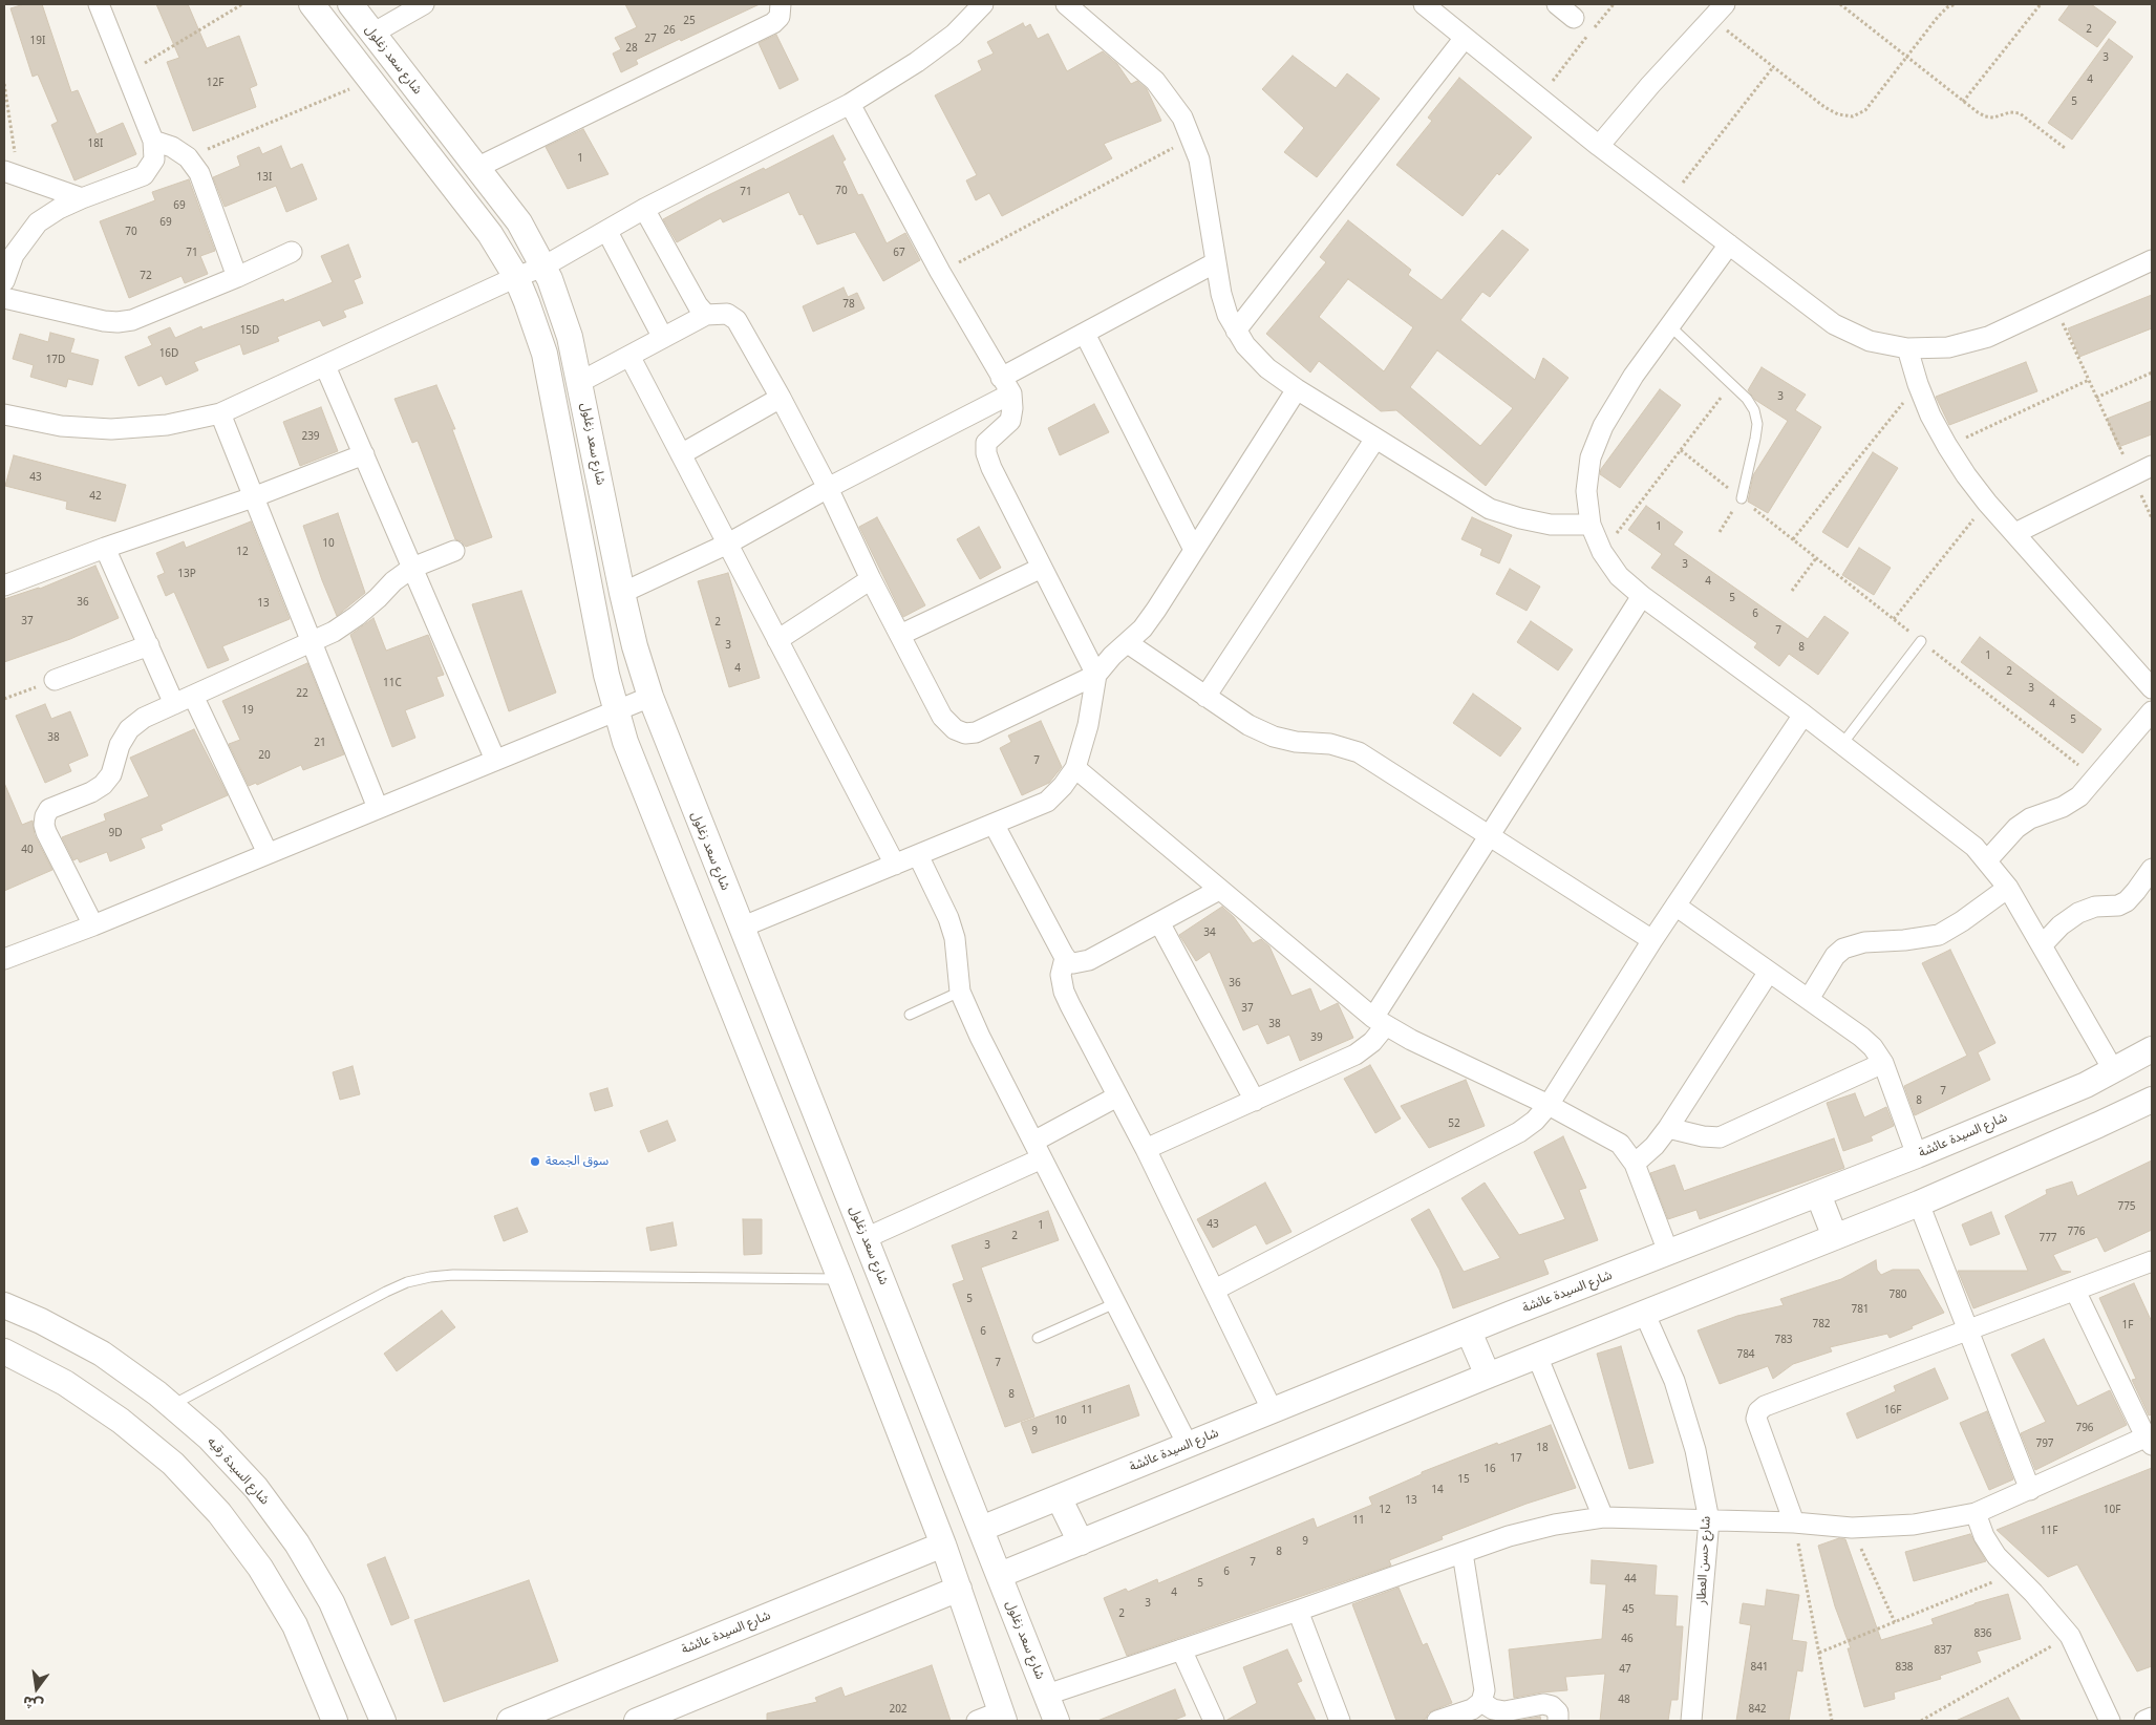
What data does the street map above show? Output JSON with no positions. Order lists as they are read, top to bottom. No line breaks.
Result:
{"streets":{"street":["شارع سعد زغلول","شارع السيدة عائشة","شارع السيدة رقيه","شارع حسن العطار"]},"crossings":[["شارع سعد زغلول","شارع السيدة عائشة"]],"places":["سوق الجمعة"],"house_numbers":["25","2","26","27","19I","28","3","4","12F","5","18I","1","13I","70","71","69","69","70","71","67","72","78","15D","16D","17D","3","239","43","42","1","10","12","3","13P","4","5","36","13","6","37","2","7","3","8","1","4","2","11C","3","22","4","19","5","38","21","20","7","9D","40","34","36","37","38","39","7","8","52","775","43","1","776","2","777","3","780","5","781","782","1F","6","783","784","7","8","11","16F","10","796","9","797","18","17","16","15","14","13","12","10F","11","11F","9","8","7","6","44","5","4","3","45","2","836","46","837","841","838","47","48","202","842"],"north":"bottom"}
